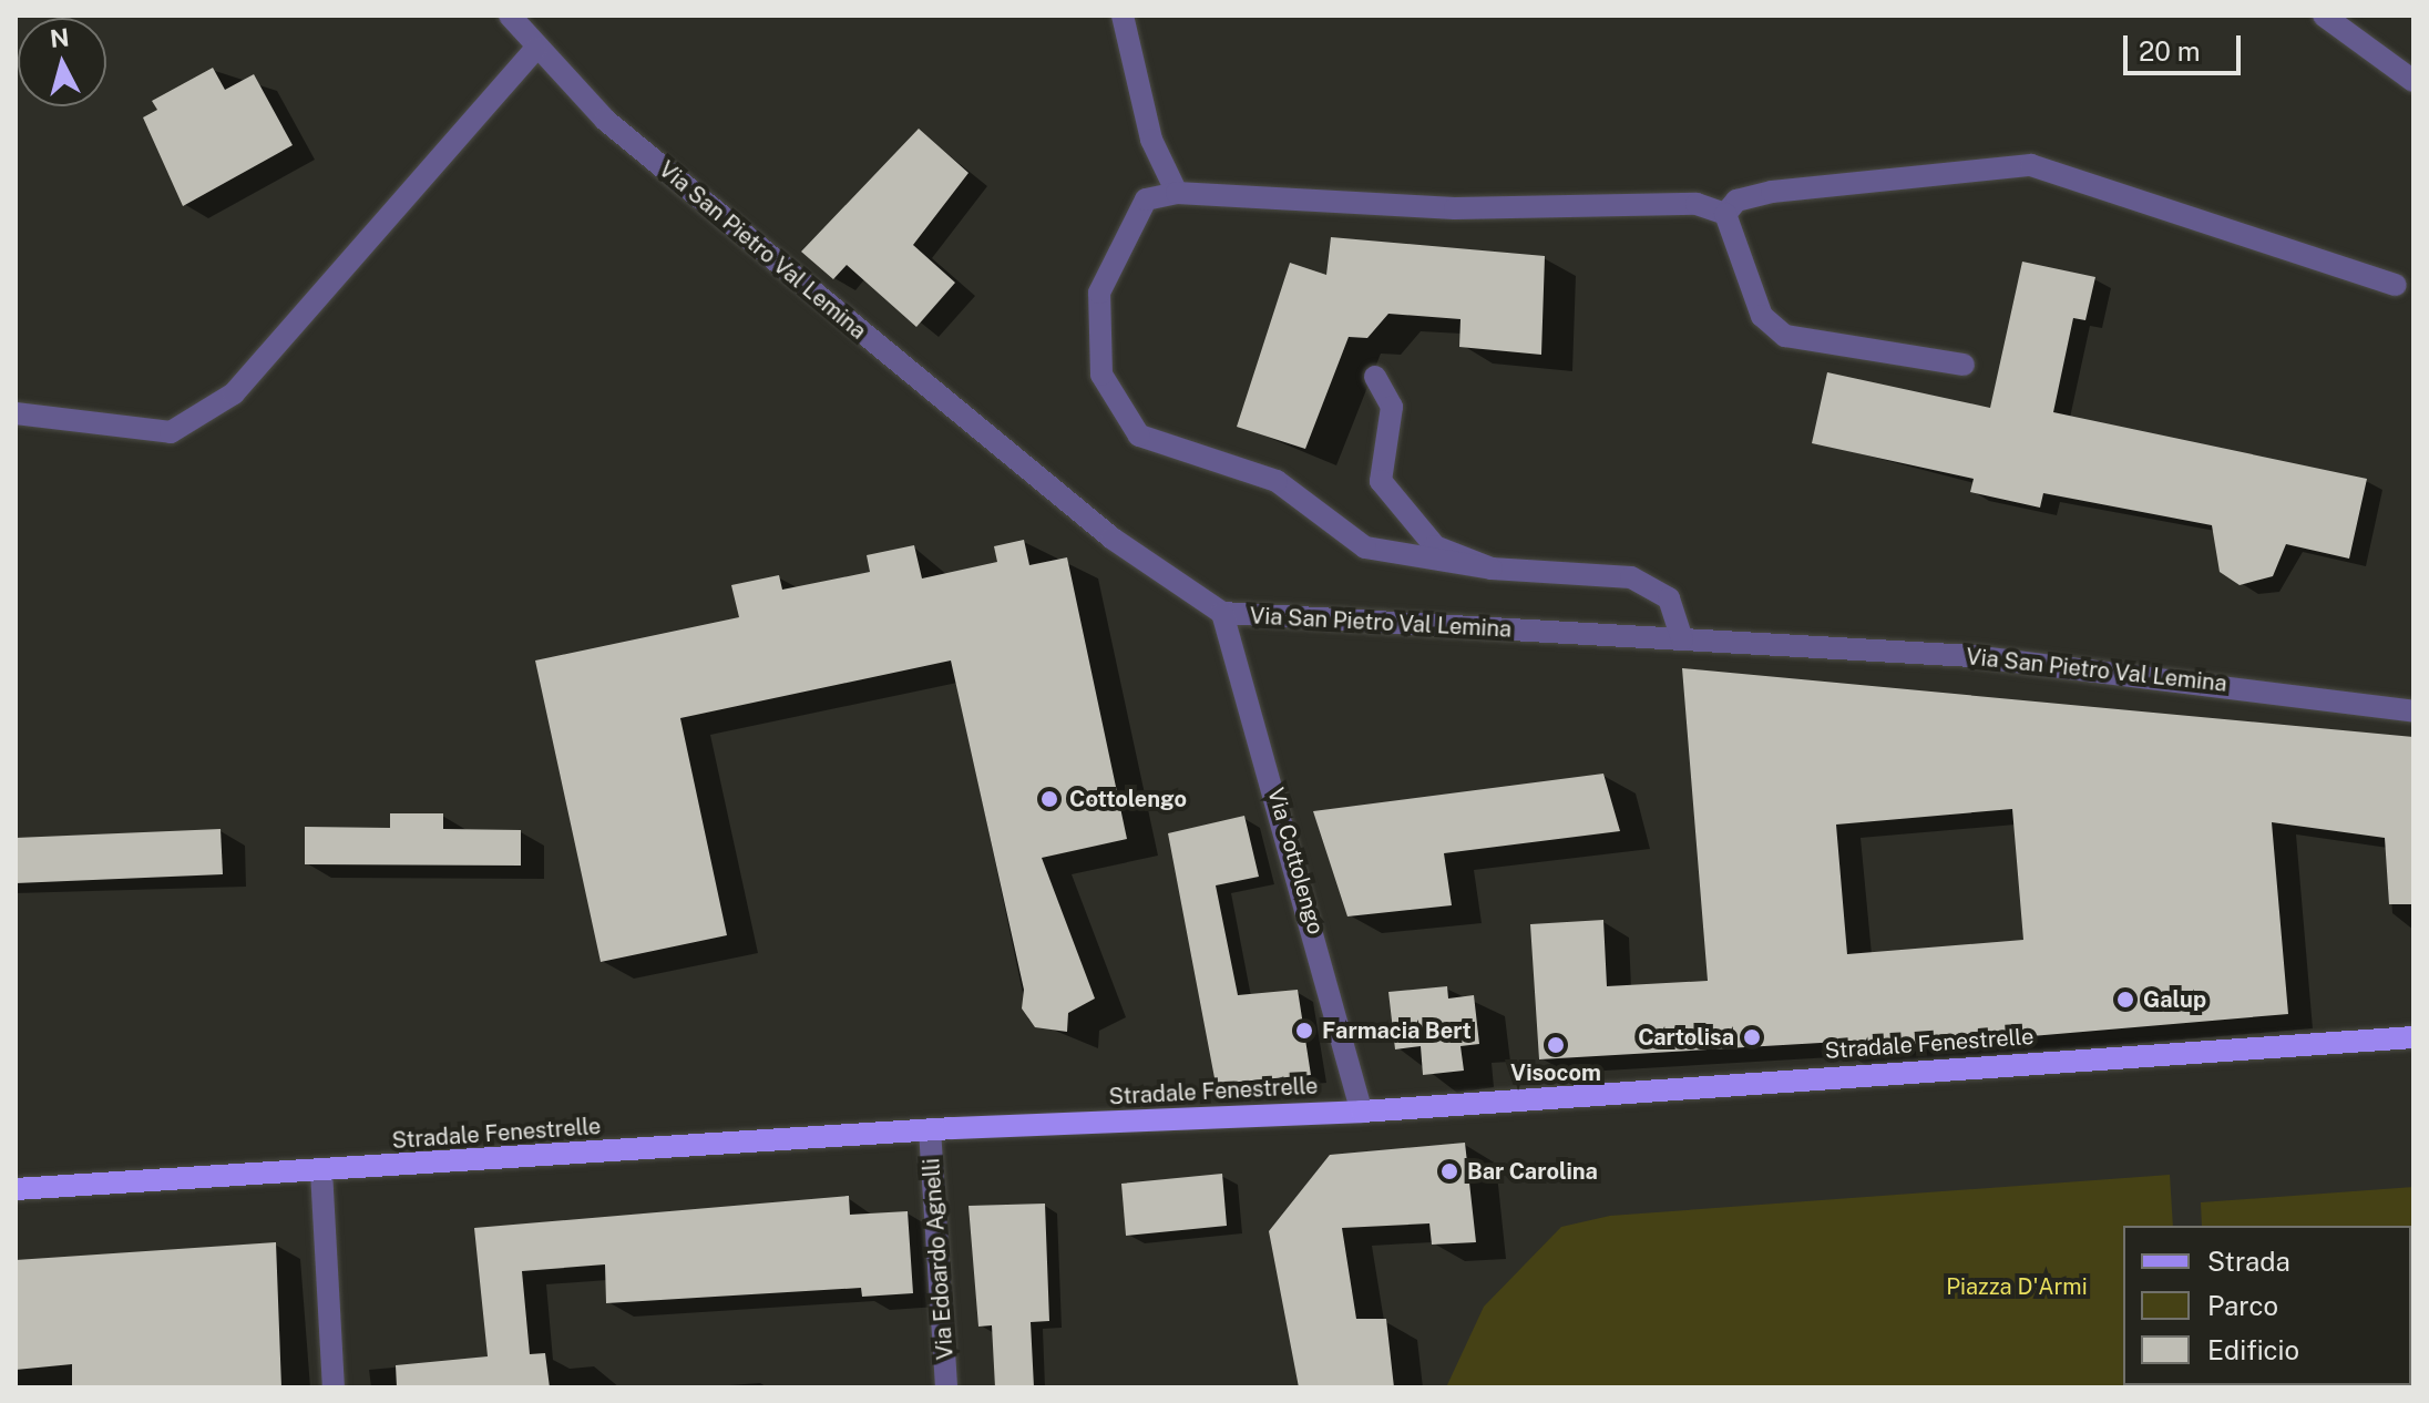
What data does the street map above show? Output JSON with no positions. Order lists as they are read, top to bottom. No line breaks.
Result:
{"streets":{"main road":["Stradale Fenestrelle"],"street":["Via San Pietro Val Lemina","Via Cottolengo","Via Edoardo Agnelli"]},"crossings":[["Via San Pietro Val Lemina","Via Cottolengo"],["Via Cottolengo","Stradale Fenestrelle"],["Stradale Fenestrelle","Via Edoardo Agnelli"]],"parks":["Piazza D'Armi"],"places":["Cottolengo","Galup","Farmacia Bert","Cartolisa","Visocom","Bar Carolina"],"legend":["Strada","Parco","Edificio"],"scale_bar":"20 m","north":"top"}
